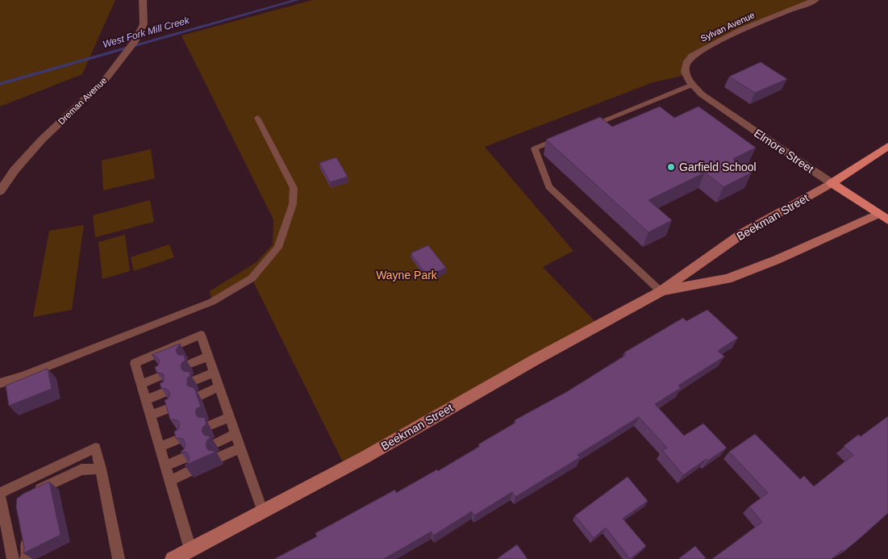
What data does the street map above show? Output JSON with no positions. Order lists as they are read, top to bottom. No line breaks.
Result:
{"streets":{"main road":["Elmore Street","Beekman Street"],"street":["Sylvan Avenue","Dreman Avenue"]},"crossings":[["Sylvan Avenue","Elmore Street"],["Elmore Street","Beekman Street"]],"water":["West Fork Mill Creek"],"parks":["Wayne Park"],"places":["Garfield School"]}
